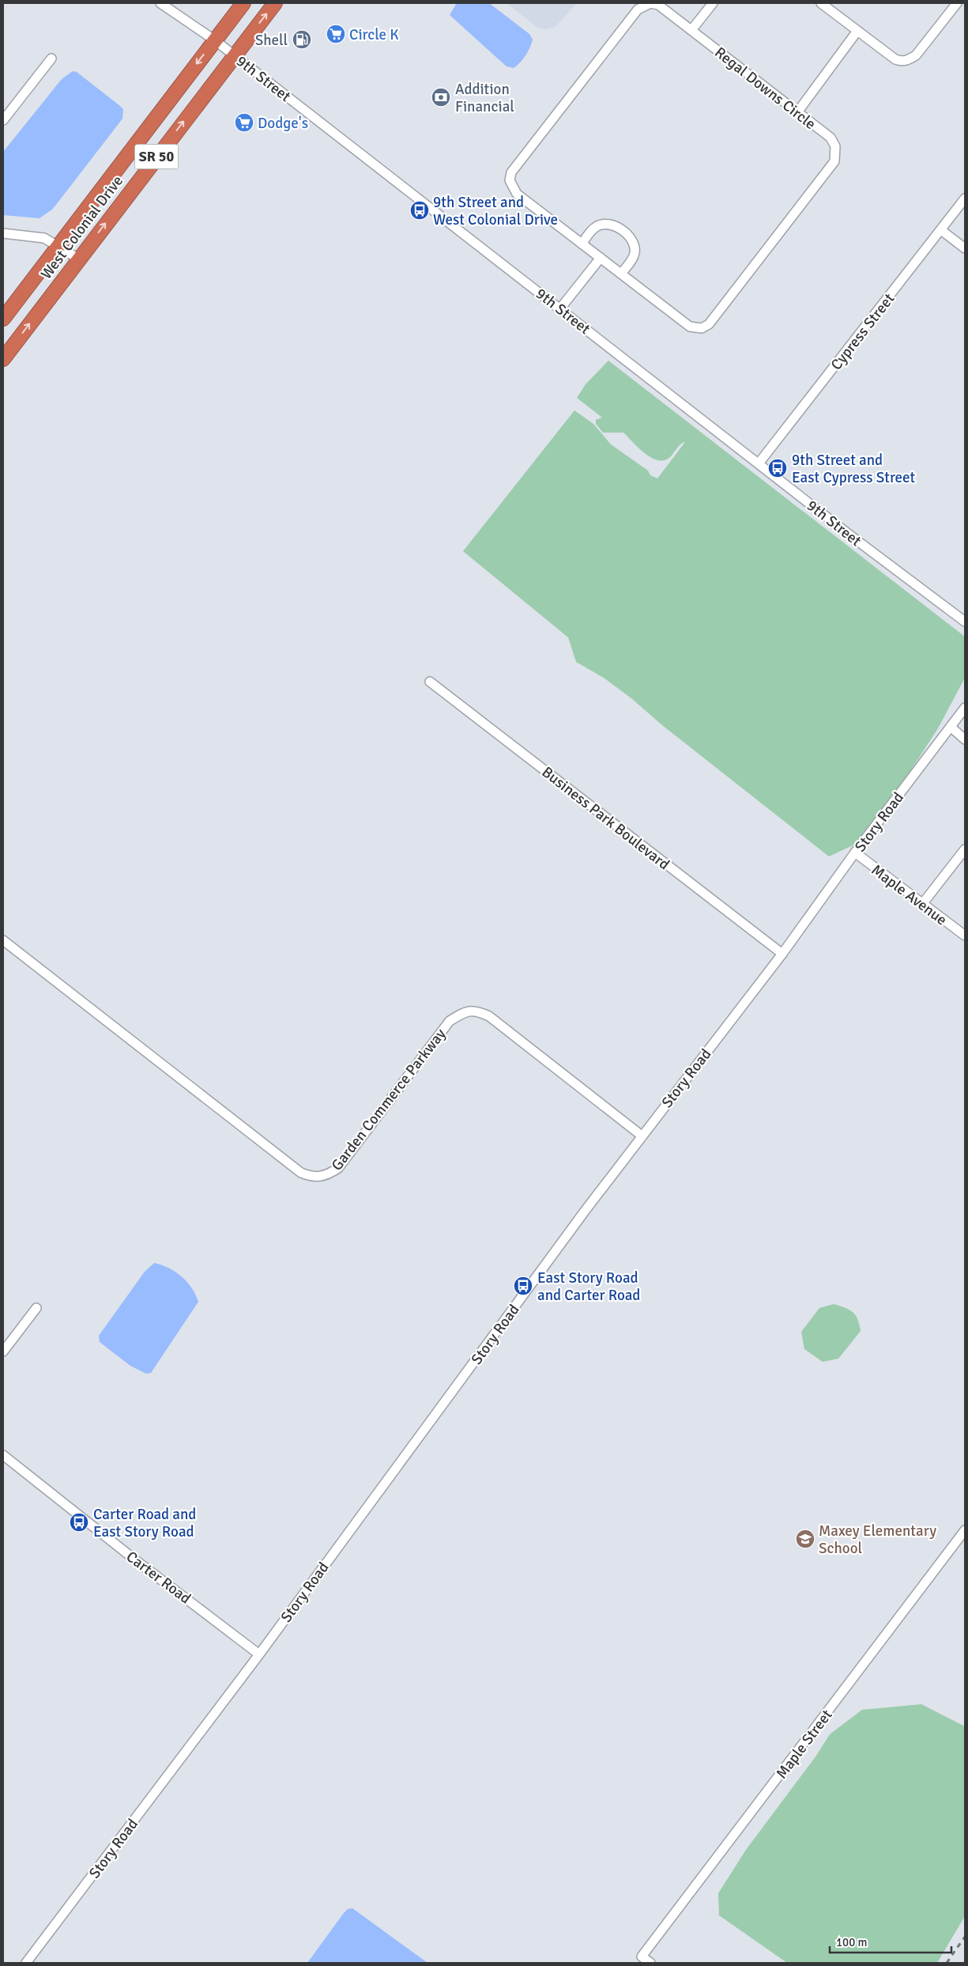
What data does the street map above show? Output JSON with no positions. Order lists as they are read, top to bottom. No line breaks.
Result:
{"streets":{"highway":["SR 50","West Colonial Drive"],"street":["9th Street","Regal Downs Circle","Cypress Street","Business Park Boulevard","Story Road","Maple Avenue","Garden Commerce Parkway","Carter Road","Maple Street"]},"crossings":[["9th Street","West Colonial Drive"],["9th Street","Cypress Street"],["Business Park Boulevard","Story Road"],["Story Road","Maple Avenue"],["Story Road","Garden Commerce Parkway"],["Story Road","Carter Road"]],"places":{"supermarket":["Circle K","Dodge's"],"fuel station":["Shell"],"bank":["Addition Financial"],"bus stop":["9th Street and West Colonial Drive","9th Street and East Cypress Street","East Story Road and Carter Road","Carter Road and East Story Road"],"school or university":["Maxey Elementary School"]},"scale_bar":"100 m"}
